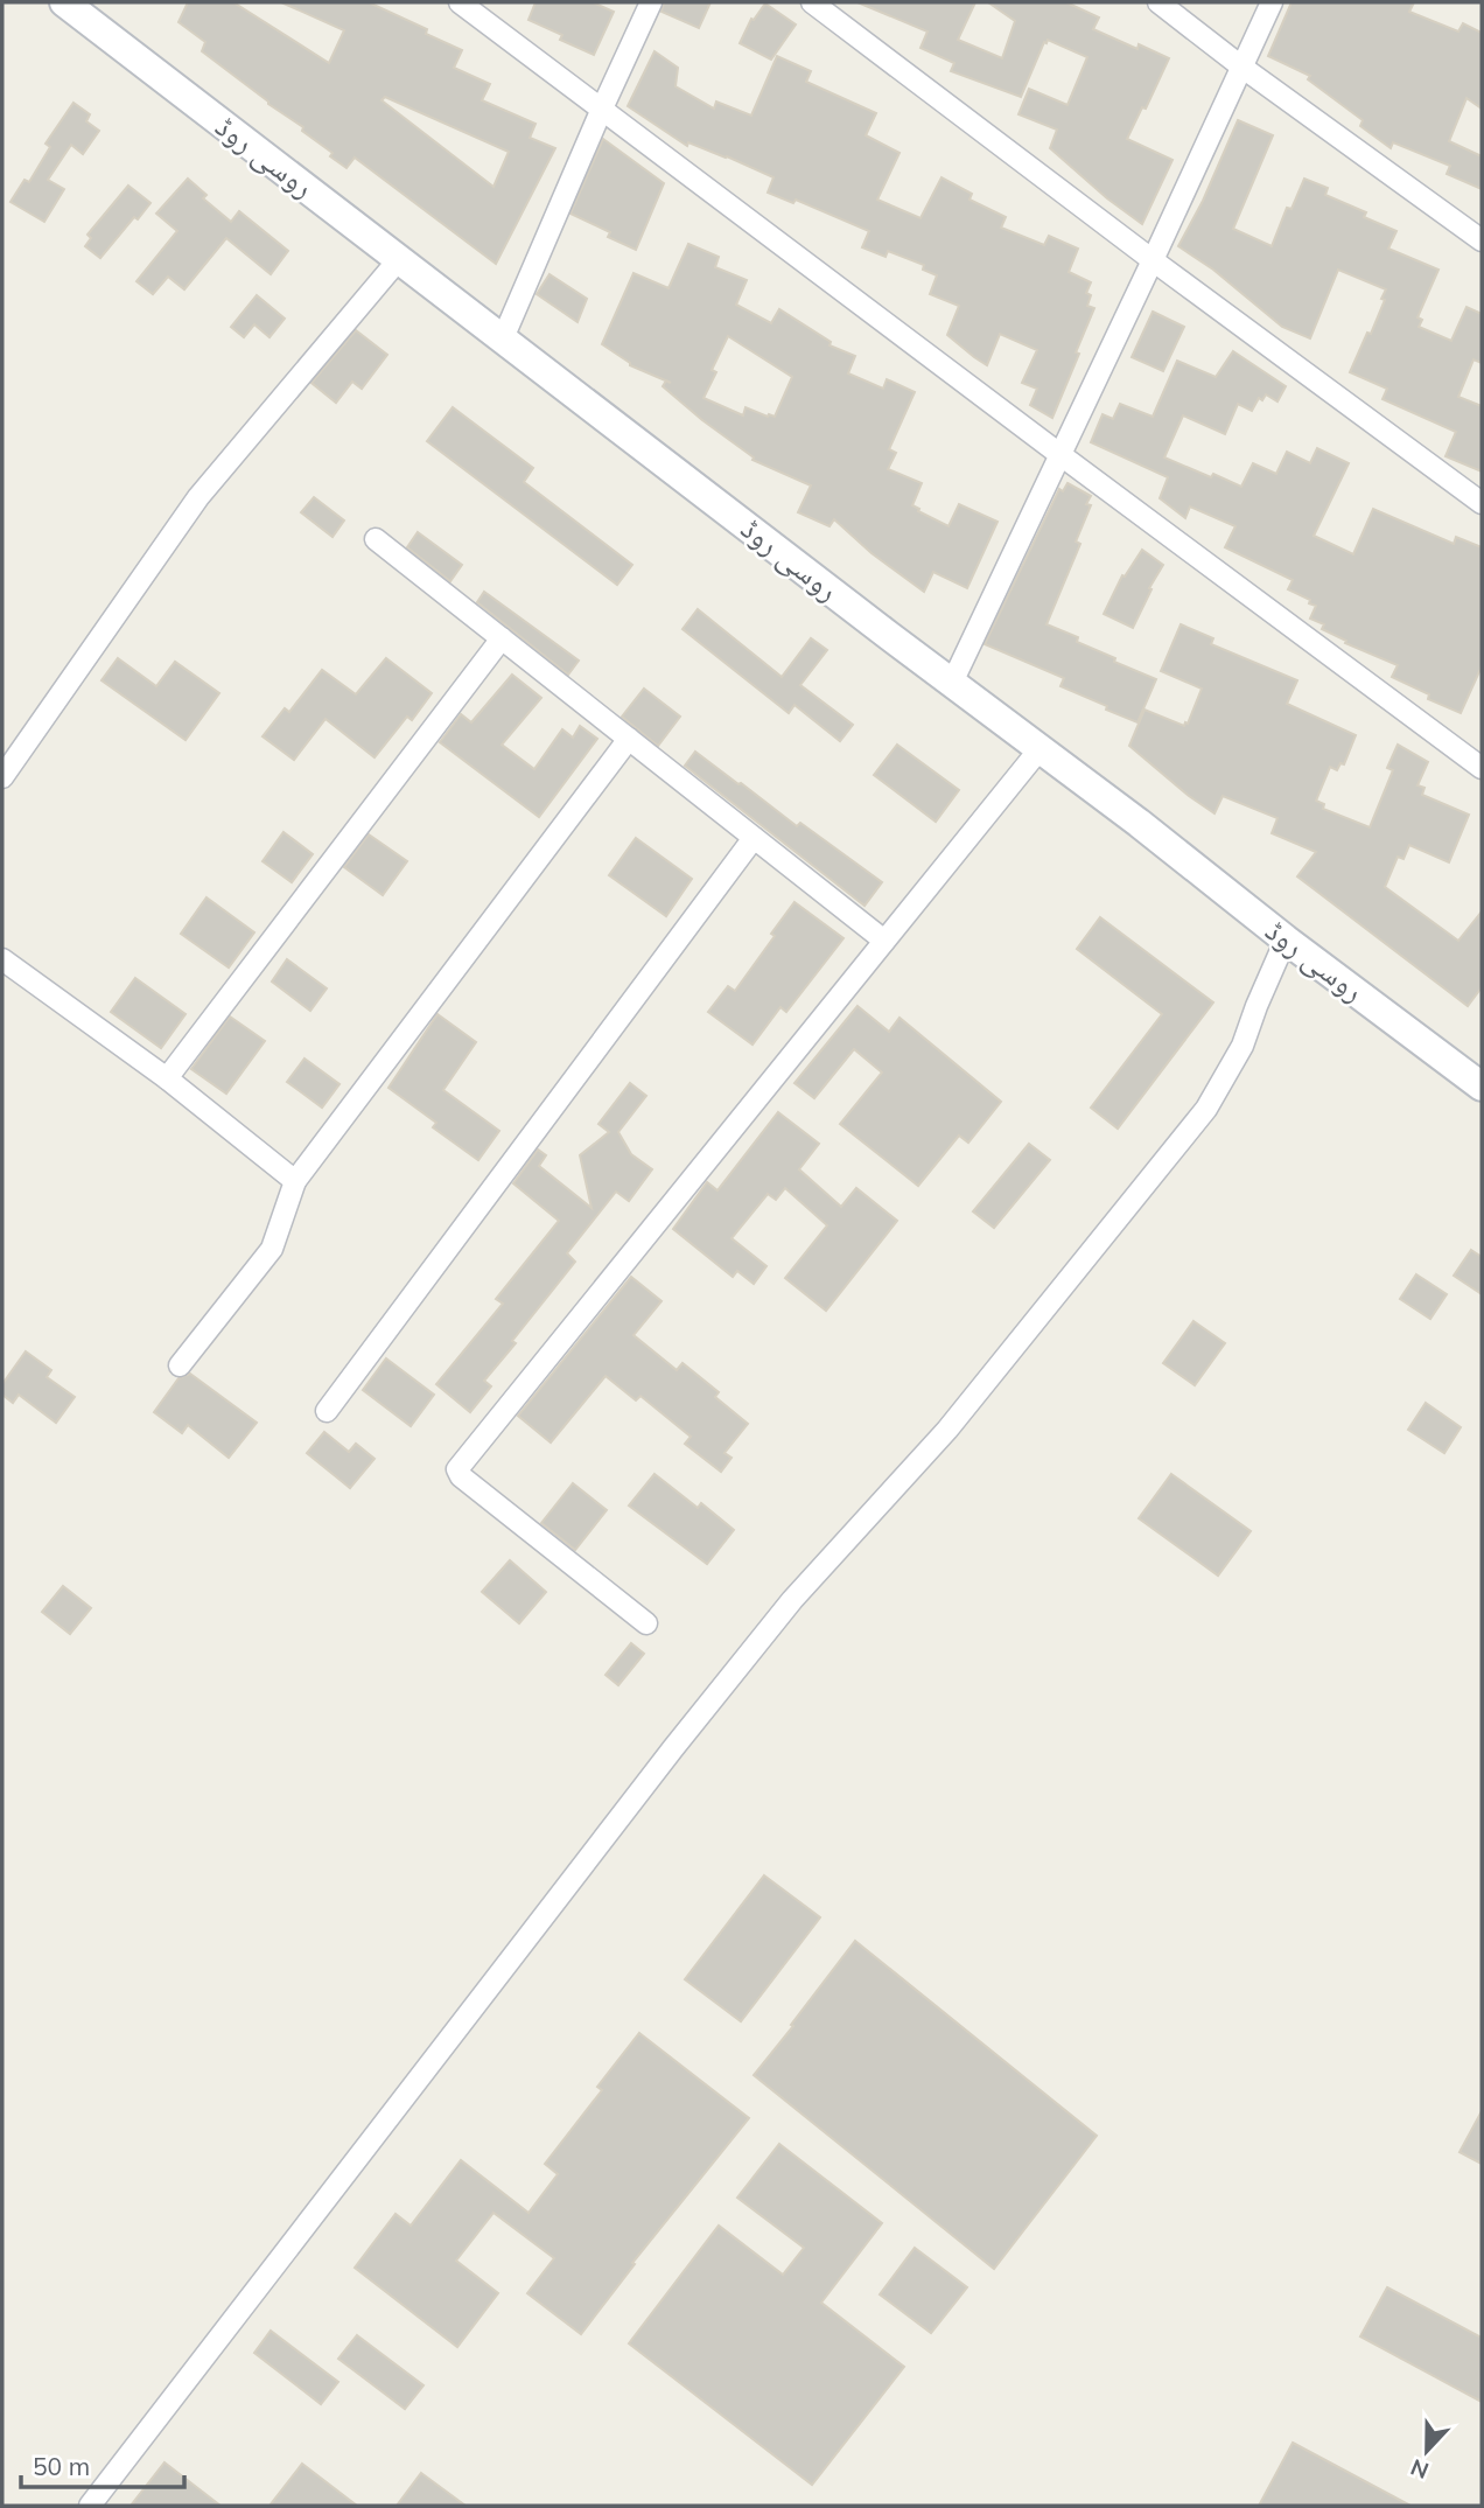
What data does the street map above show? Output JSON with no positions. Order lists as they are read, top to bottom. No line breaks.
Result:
{"streets":{"main road":["روسی روڈ"]},"scale_bar":"50 m","north":"bottom"}
